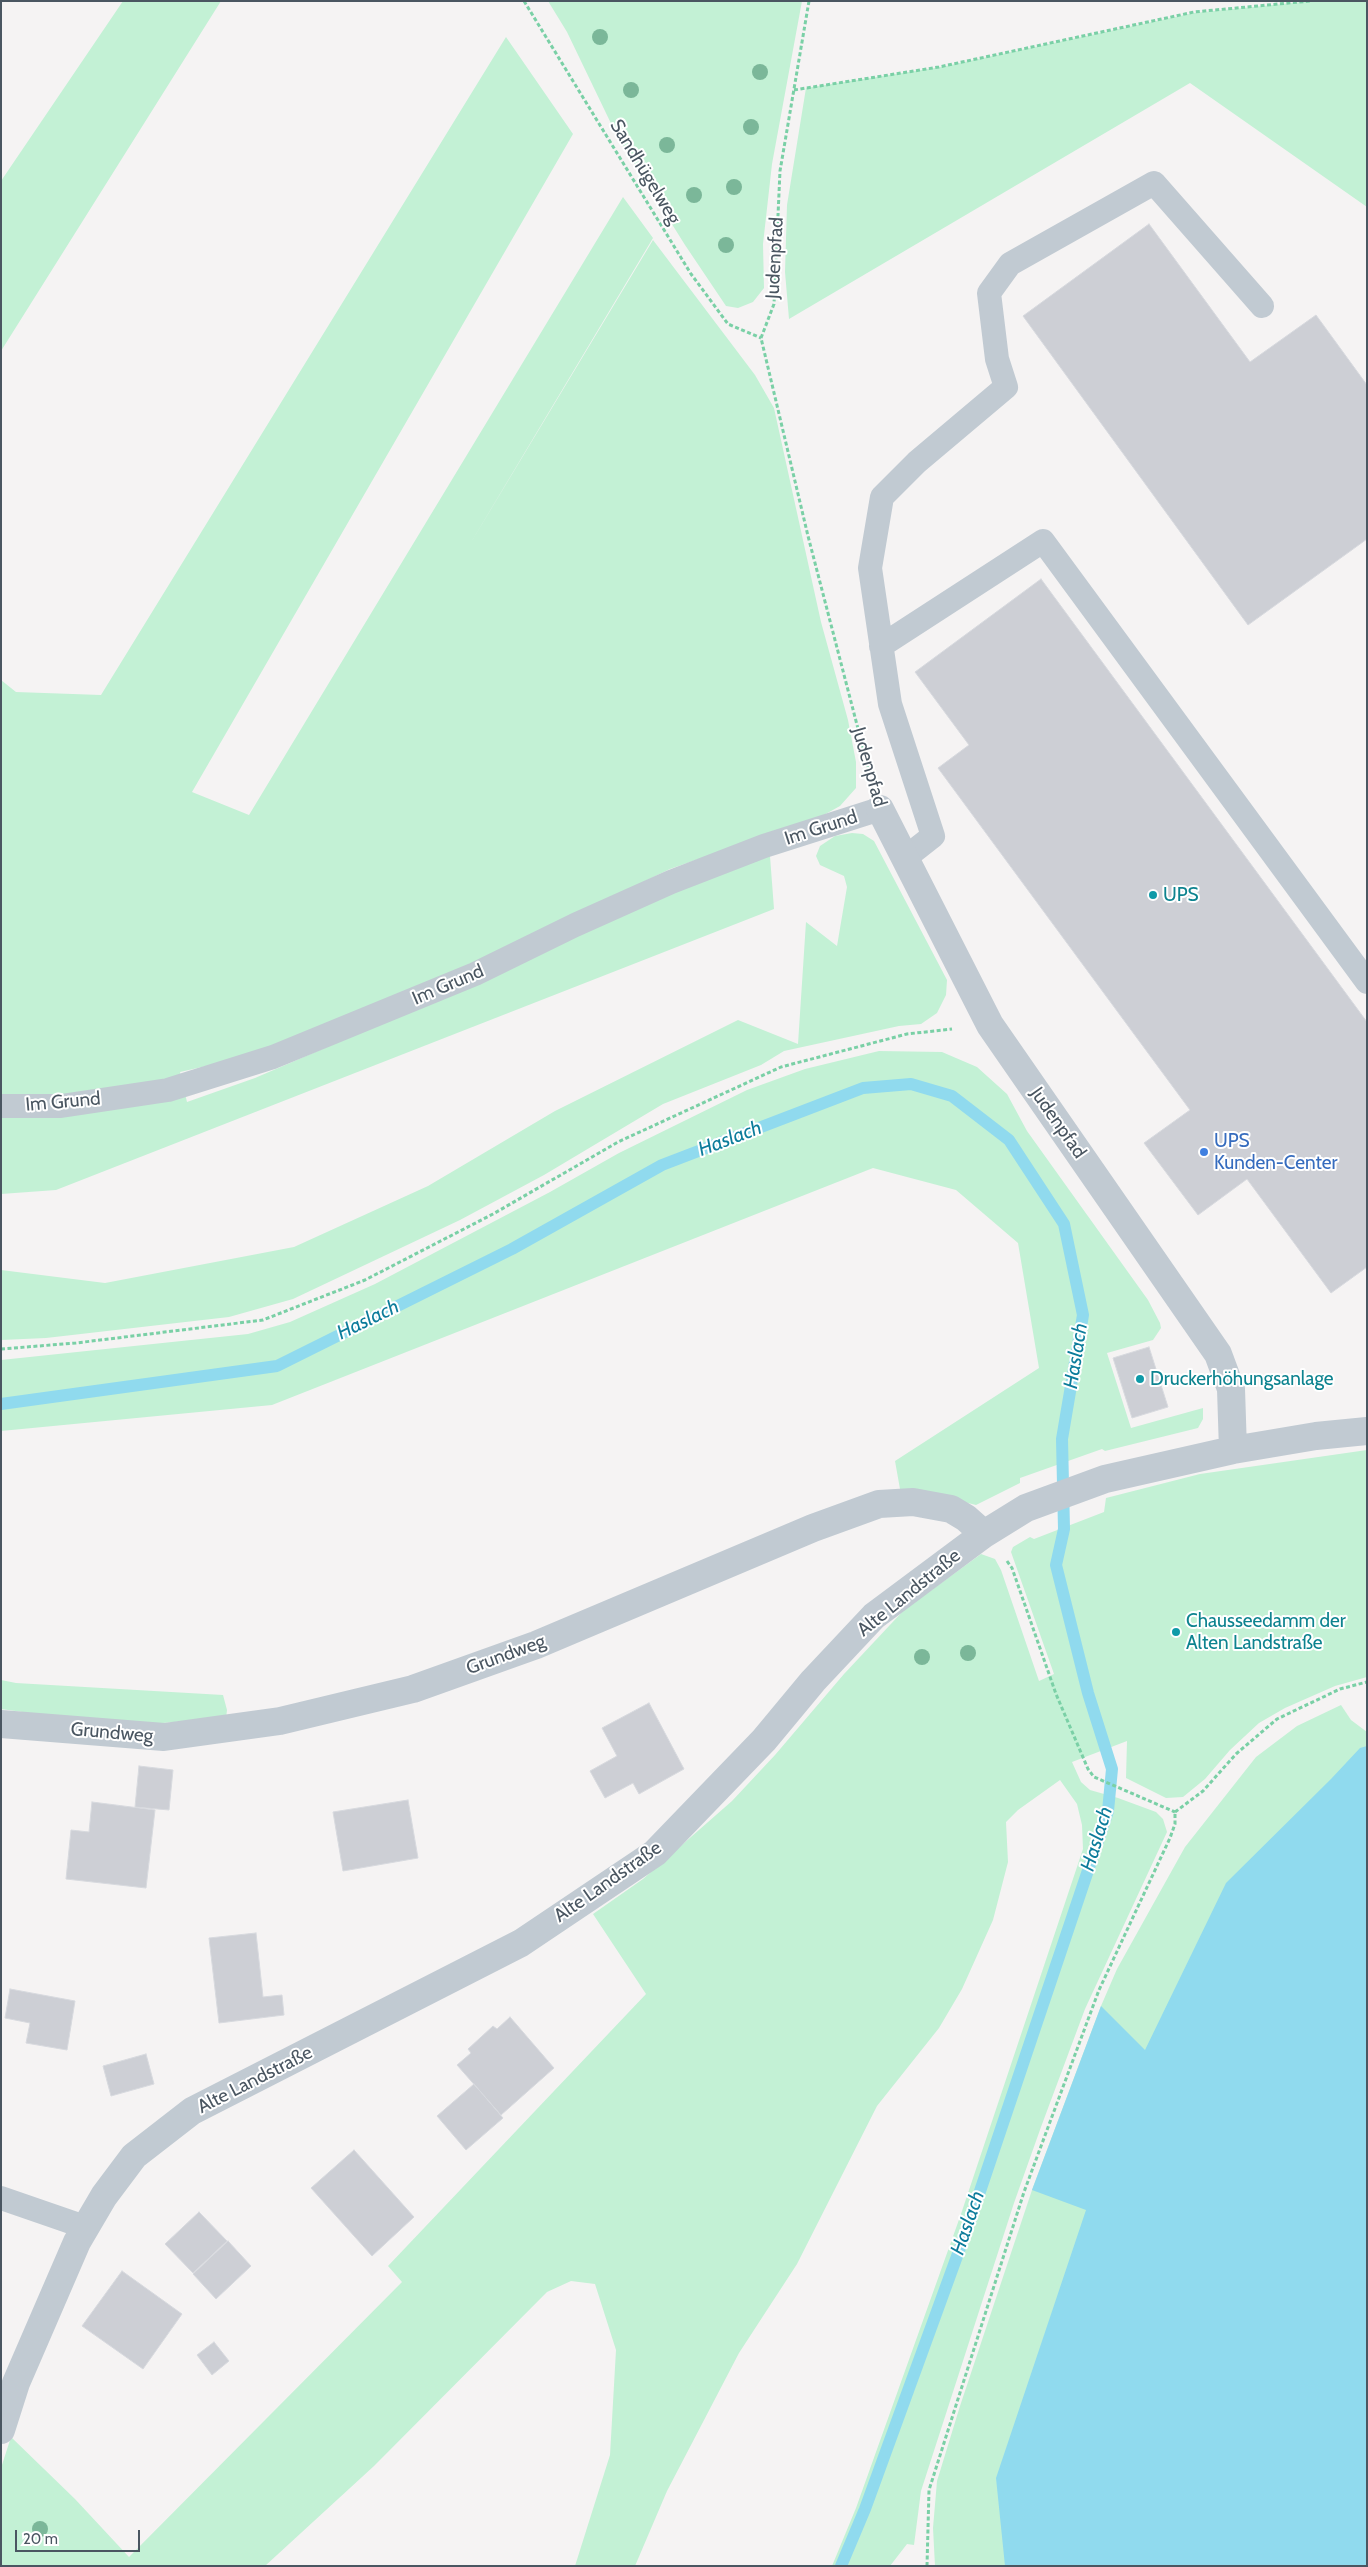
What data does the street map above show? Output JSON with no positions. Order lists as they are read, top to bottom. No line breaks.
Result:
{"streets":{"street":["Judenpfad","Alte Landstraße","Grundweg"],"lane":["Im Grund"],"path":["Sandhügelweg"]},"crossings":[["Sandhügelweg","Judenpfad"],["Judenpfad","Im Grund"],["Judenpfad","Alte Landstraße"],["Alte Landstraße","Grundweg"]],"water":["Haslach"],"places":["UPS","UPS Kunden-Center","Druckerhöhungsanlage","Chausseedamm der Alten Landstraße"],"scale_bar":"20 m"}
